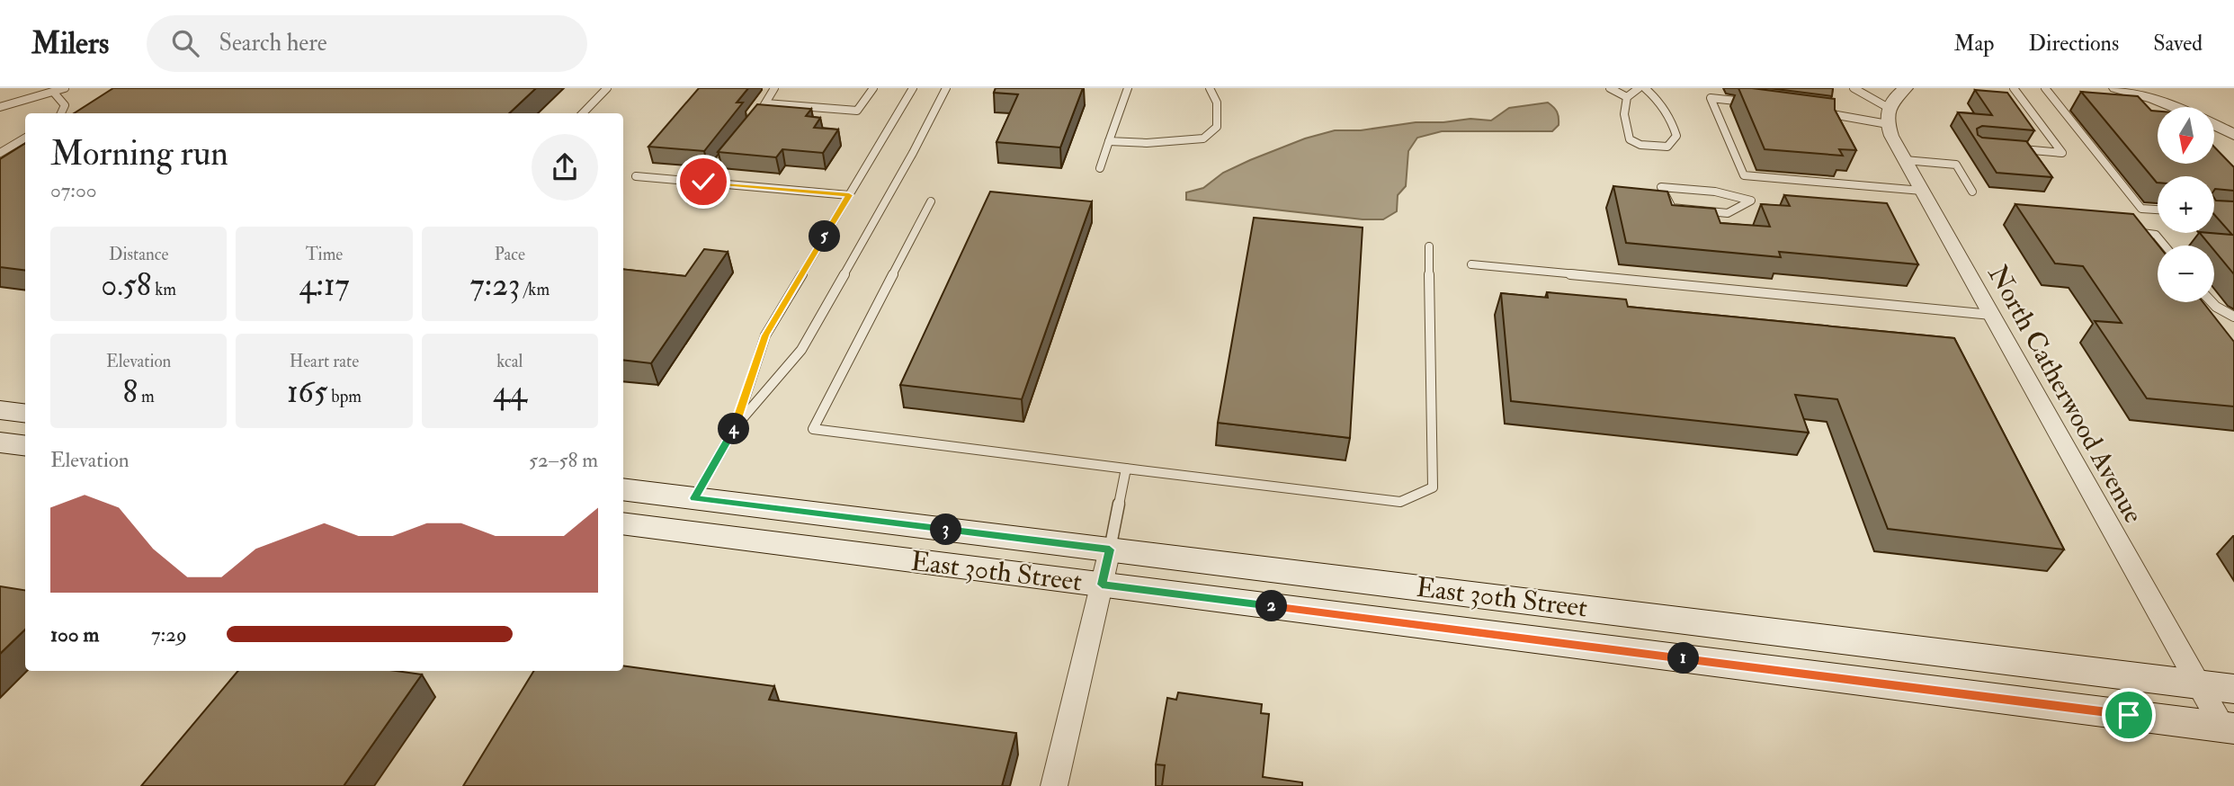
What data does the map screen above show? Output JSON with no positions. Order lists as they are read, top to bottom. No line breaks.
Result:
{"streets":{"main road":["East 30th Street"],"street":["North Catherwood Avenue"]},"crossings":[["North Catherwood Avenue","East 30th Street"]],"north":"bottom","page":{"header":"Milers","search":"Search here","nav":["Map","Directions","Saved"],"map_buttons":["+","−"],"heading":["Morning run","07:00"],"pins":["5","4","3","2","1"],"stats":[["Distance","0.58 km"],["Time","4:17"],["Pace","7:23 /km"],["Elevation","8 m"],["Heart rate","165 bpm"],["kcal","44"]],"chart":["Elevation","52–58 m"],"list":[{"name":"100 m","note":"7:29"}]}}
